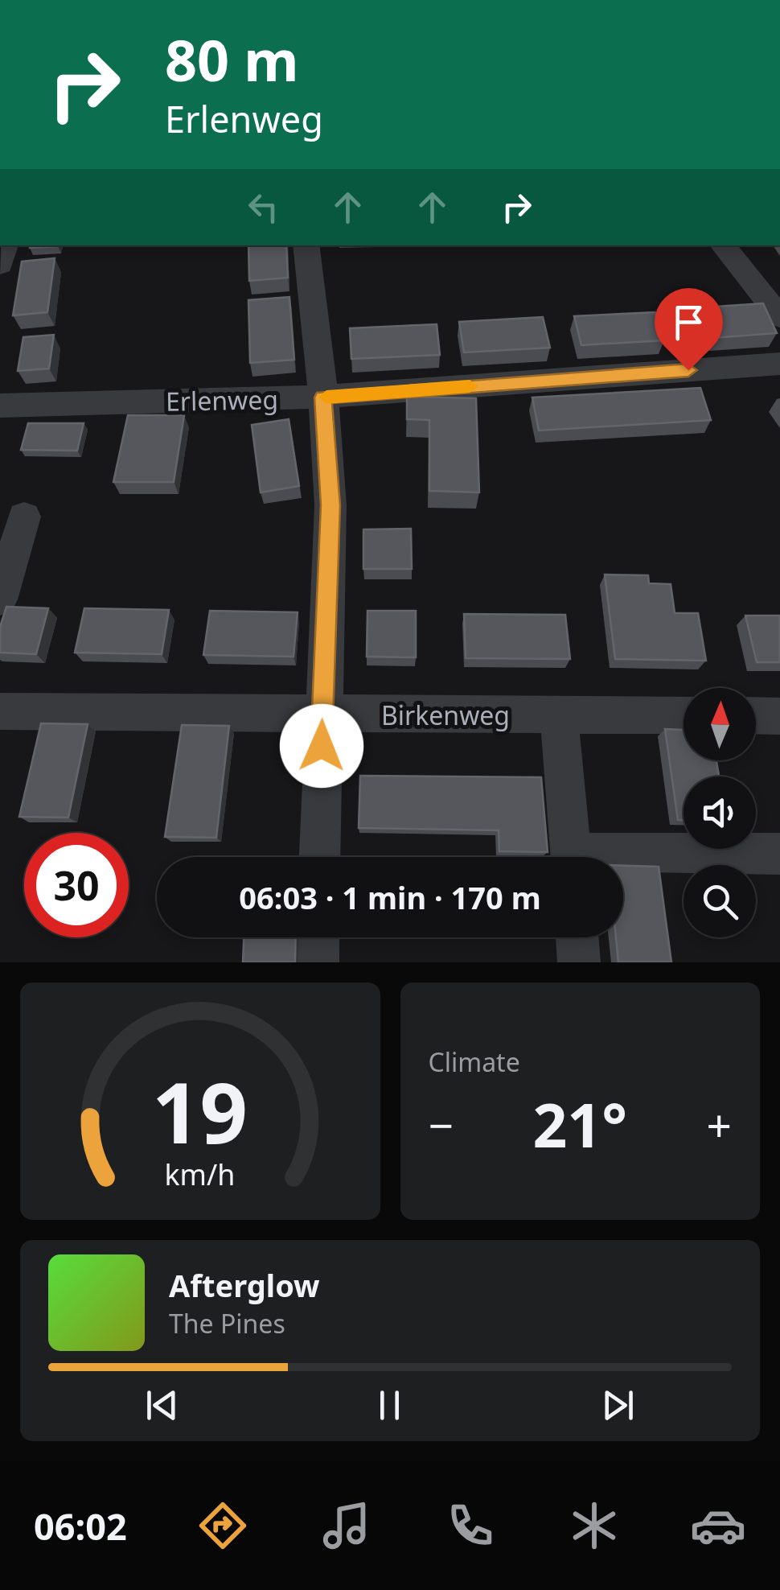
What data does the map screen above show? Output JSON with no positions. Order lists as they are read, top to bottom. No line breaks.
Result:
{"streets":{"street":["Erlenweg","Birkenweg"]},"north":"top","page":{"turn":["80 m","Erlenweg"],"limit":"30","trip":"06:03 · 1 min · 170 m","tile":"Climate","heat":["−","21°","+"],"song":["Afterglow","The Pines"],"tabs":"06:02","gauge":["19","km/h"]}}
